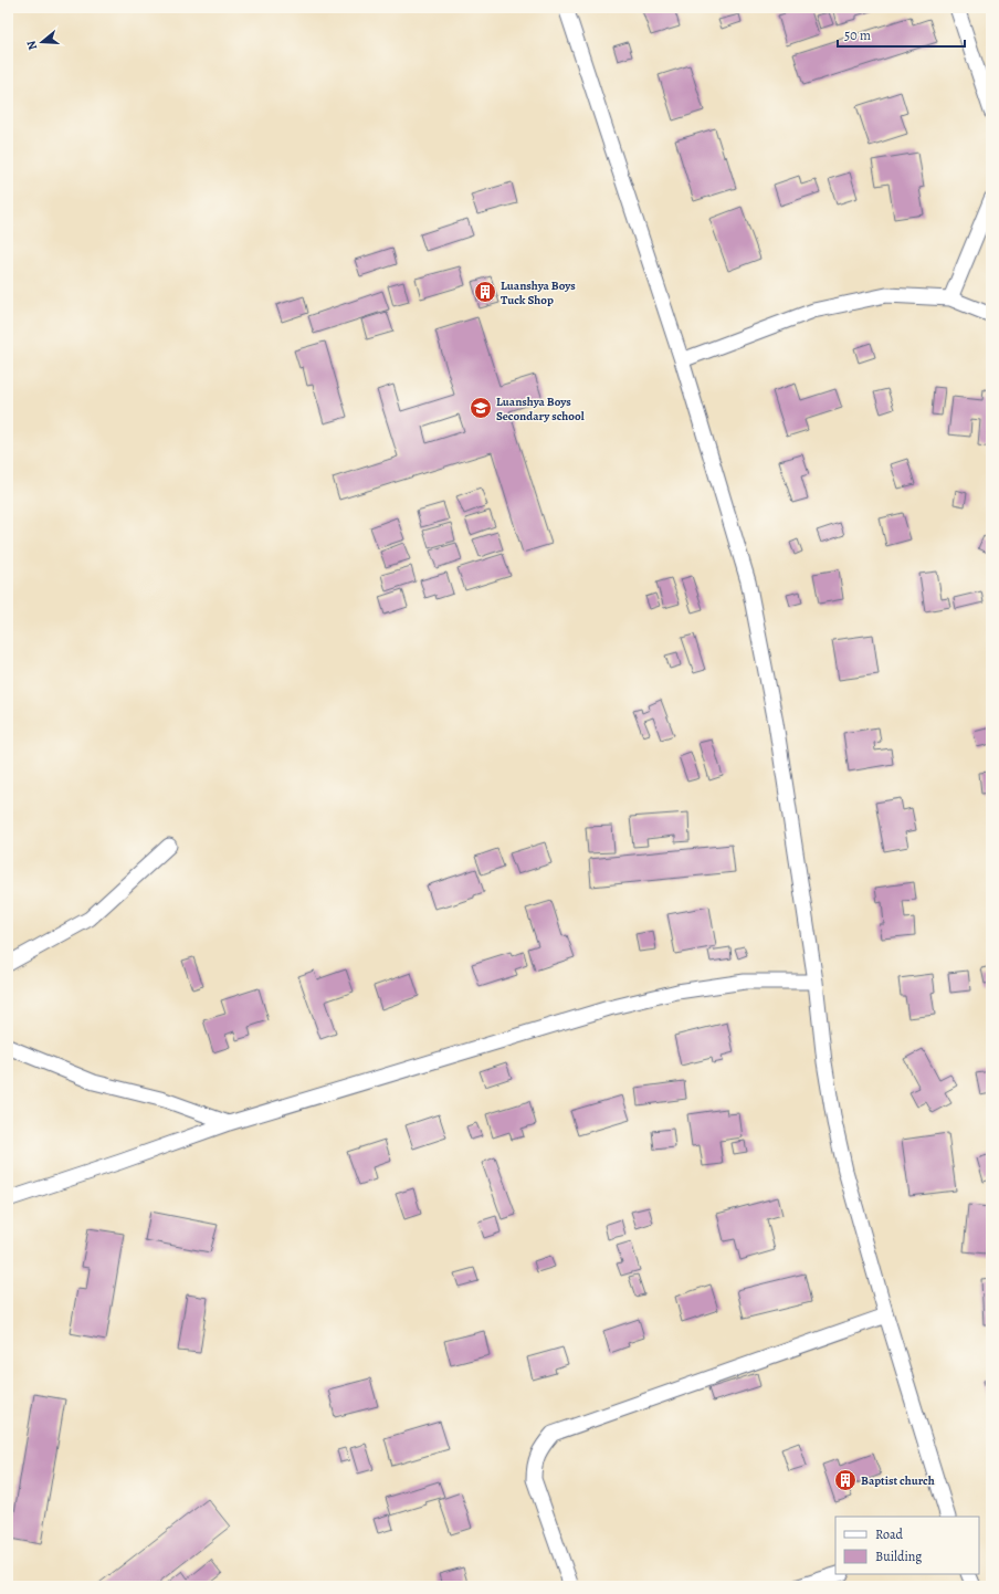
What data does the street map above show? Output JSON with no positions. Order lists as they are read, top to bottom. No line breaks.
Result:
{"places":{"building":["Luanshya Boys Tuck Shop","Baptist church"],"school or university":["Luanshya Boys Secondary school"]},"legend":["Road","Building"],"scale_bar":"50 m","north":"left"}
